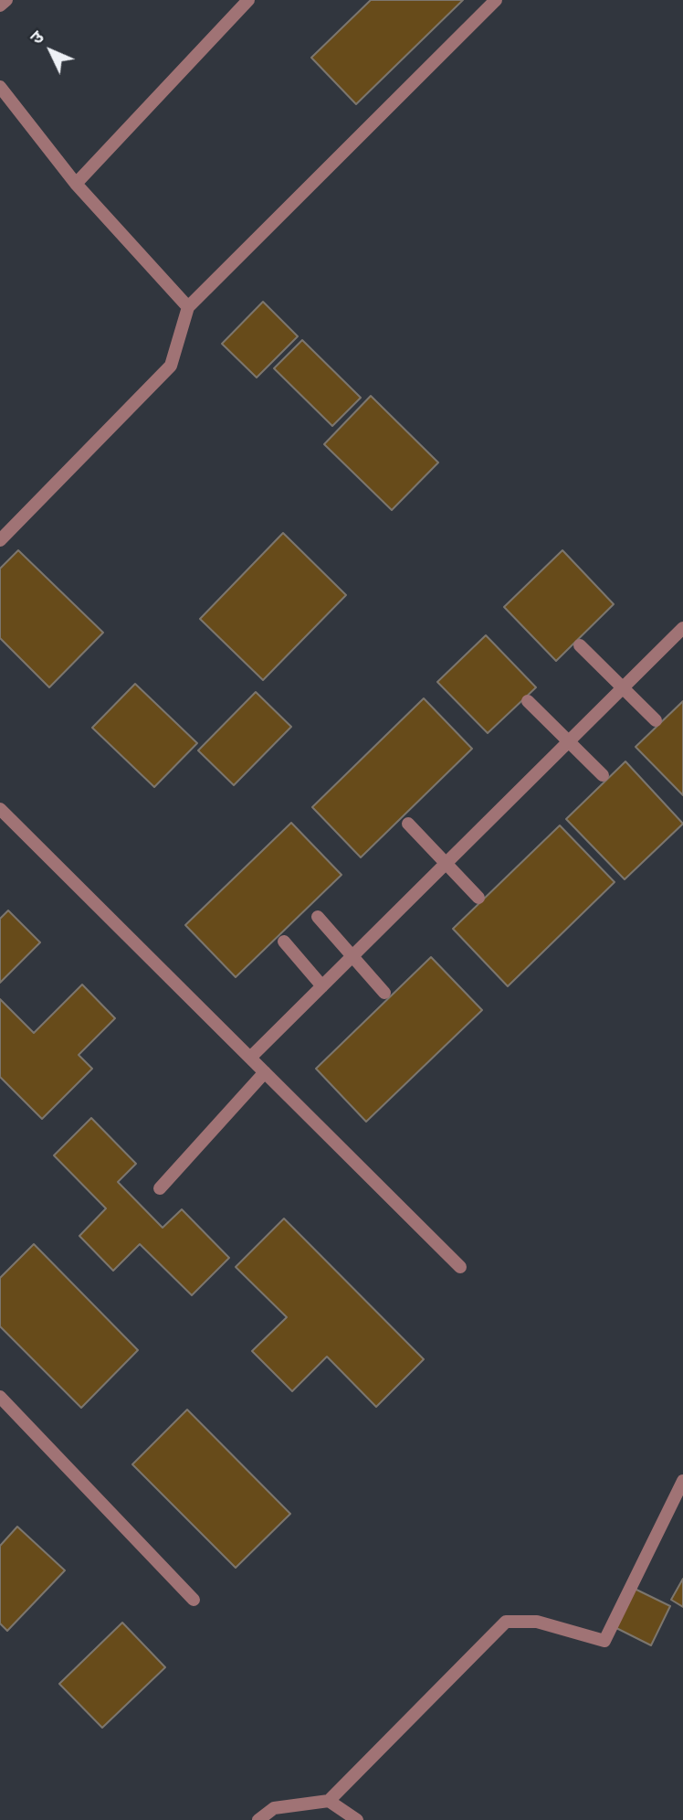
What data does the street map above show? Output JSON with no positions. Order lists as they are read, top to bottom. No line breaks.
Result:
{"north":"top left"}
